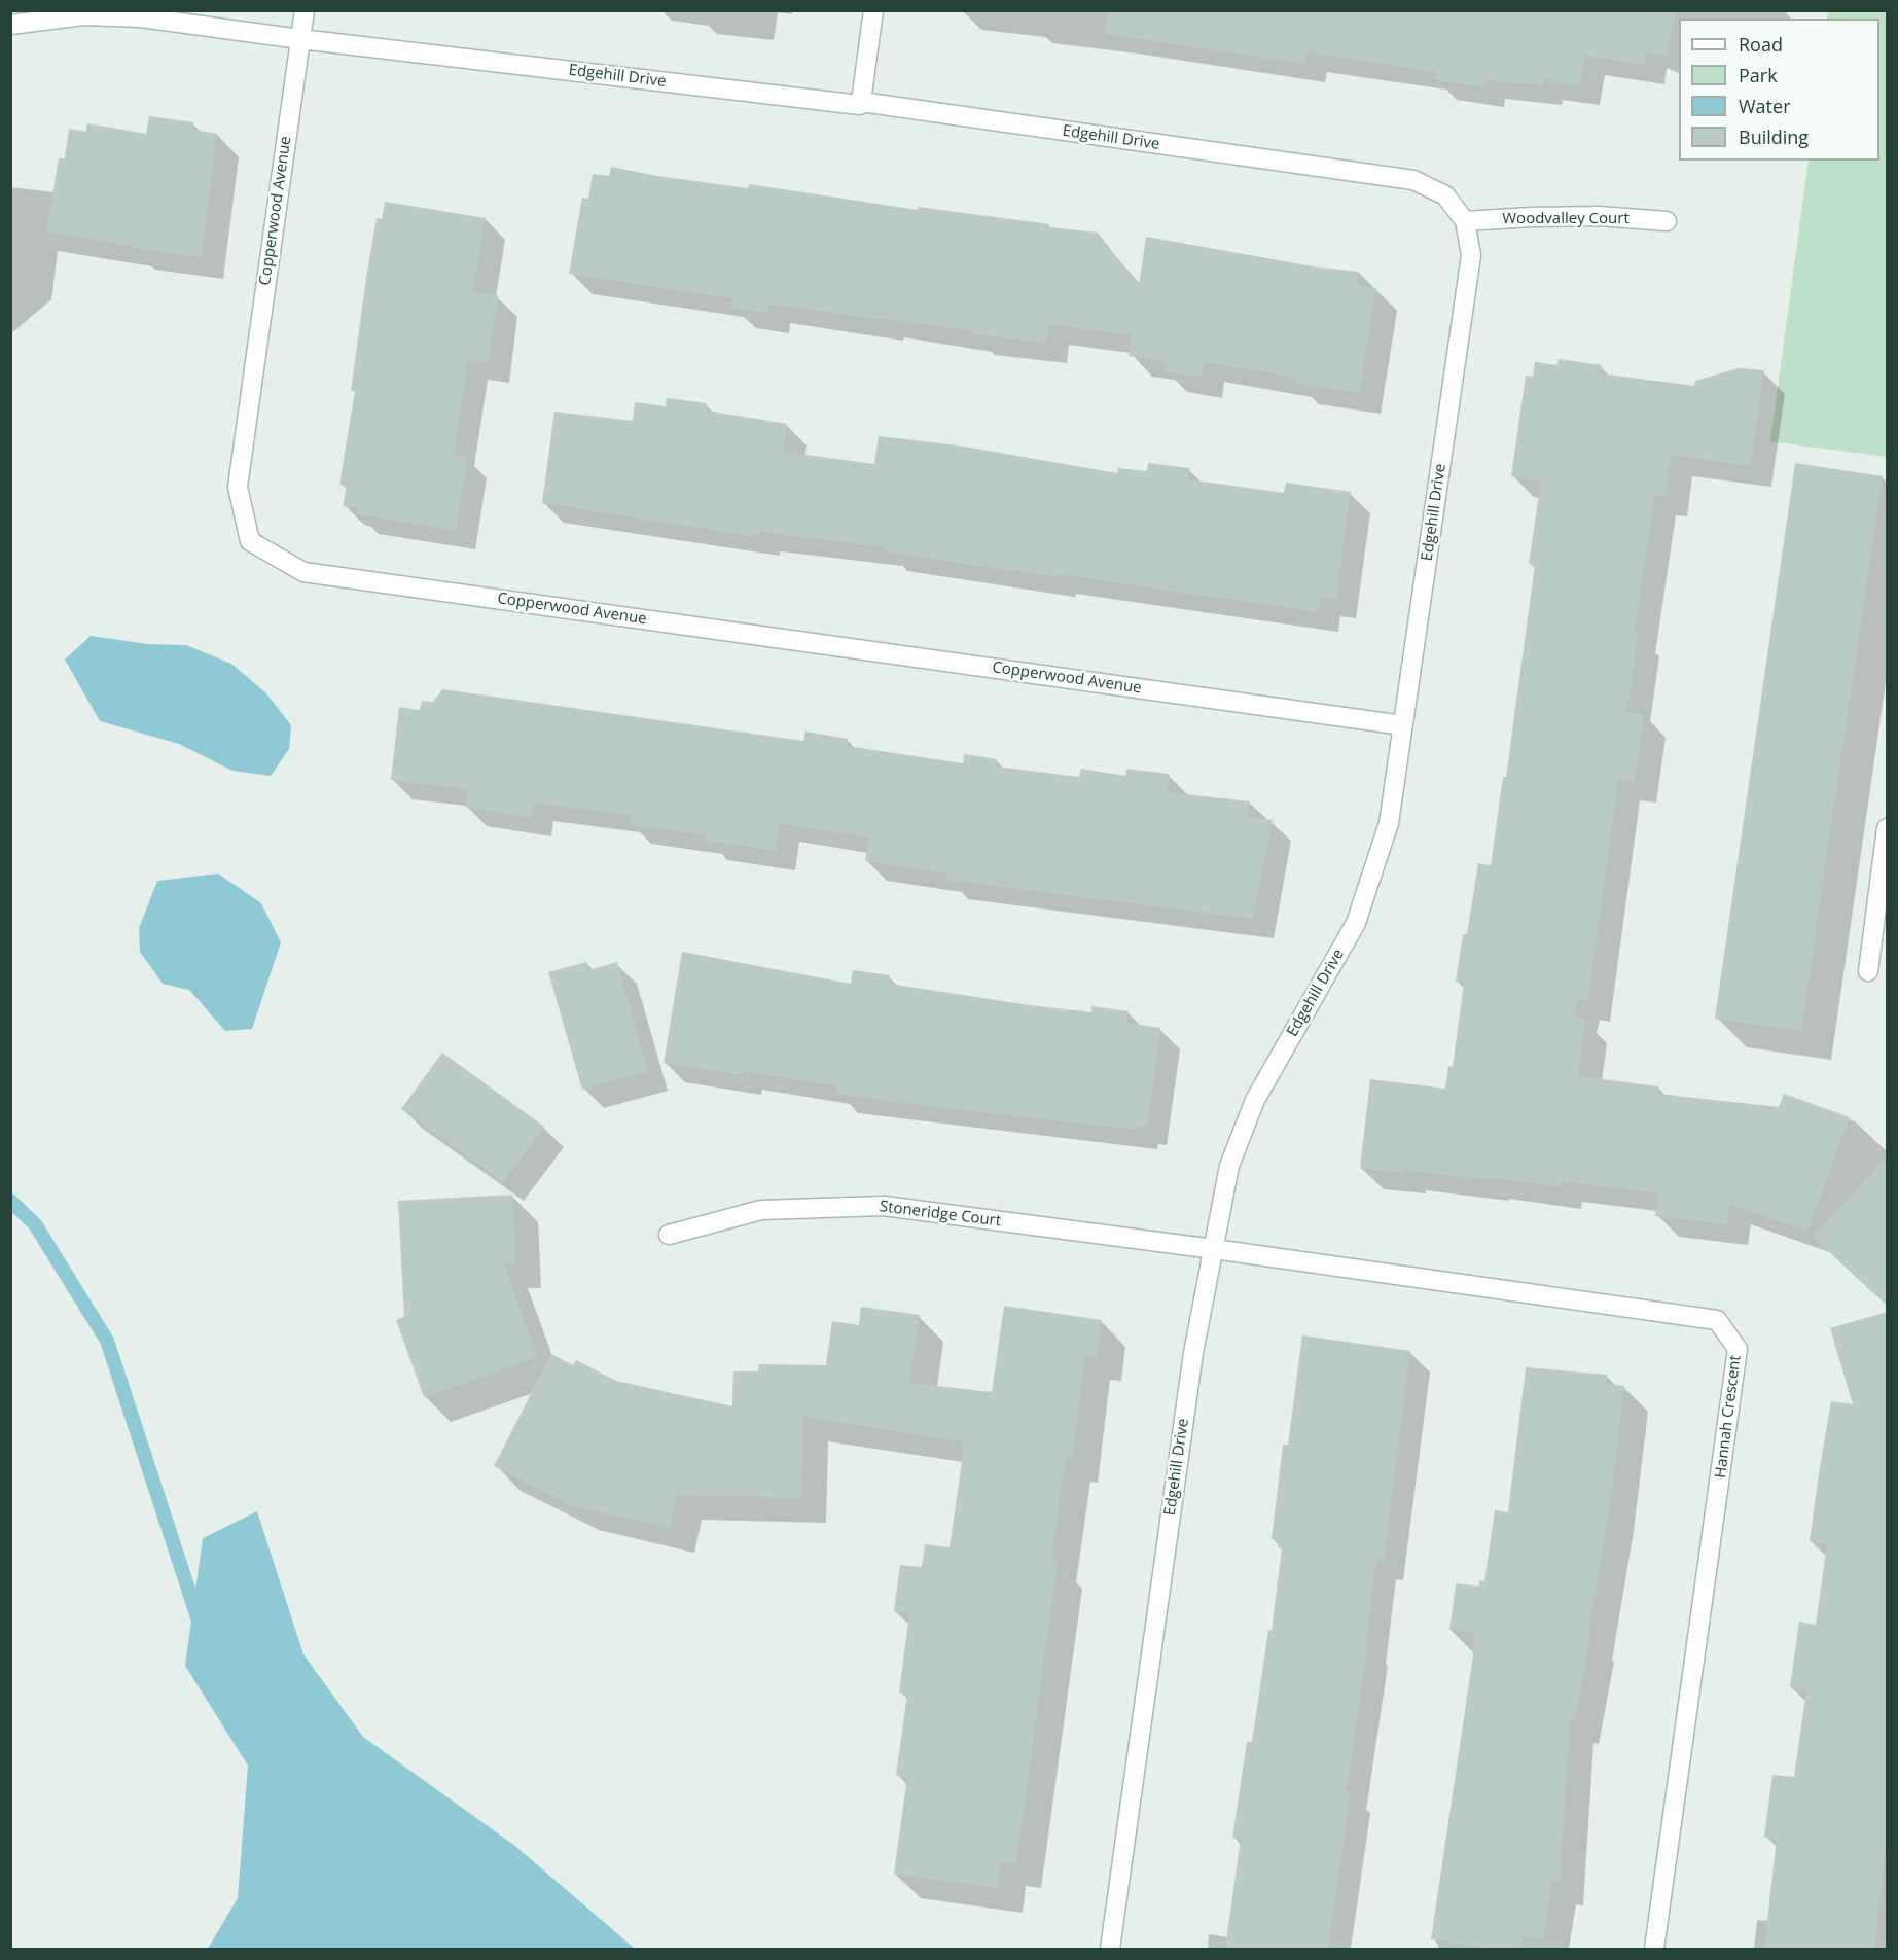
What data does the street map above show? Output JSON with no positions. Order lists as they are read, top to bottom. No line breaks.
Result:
{"streets":{"street":["Edgehill Drive","Copperwood Avenue","Woodvalley Court","Stoneridge Court","Hannah Crescent"]},"crossings":[["Edgehill Drive","Copperwood Avenue"],["Edgehill Drive","Woodvalley Court"],["Edgehill Drive","Stoneridge Court"],["Edgehill Drive","Hannah Crescent"],["Stoneridge Court","Hannah Crescent"]],"legend":["Road","Park","Water","Building"]}
